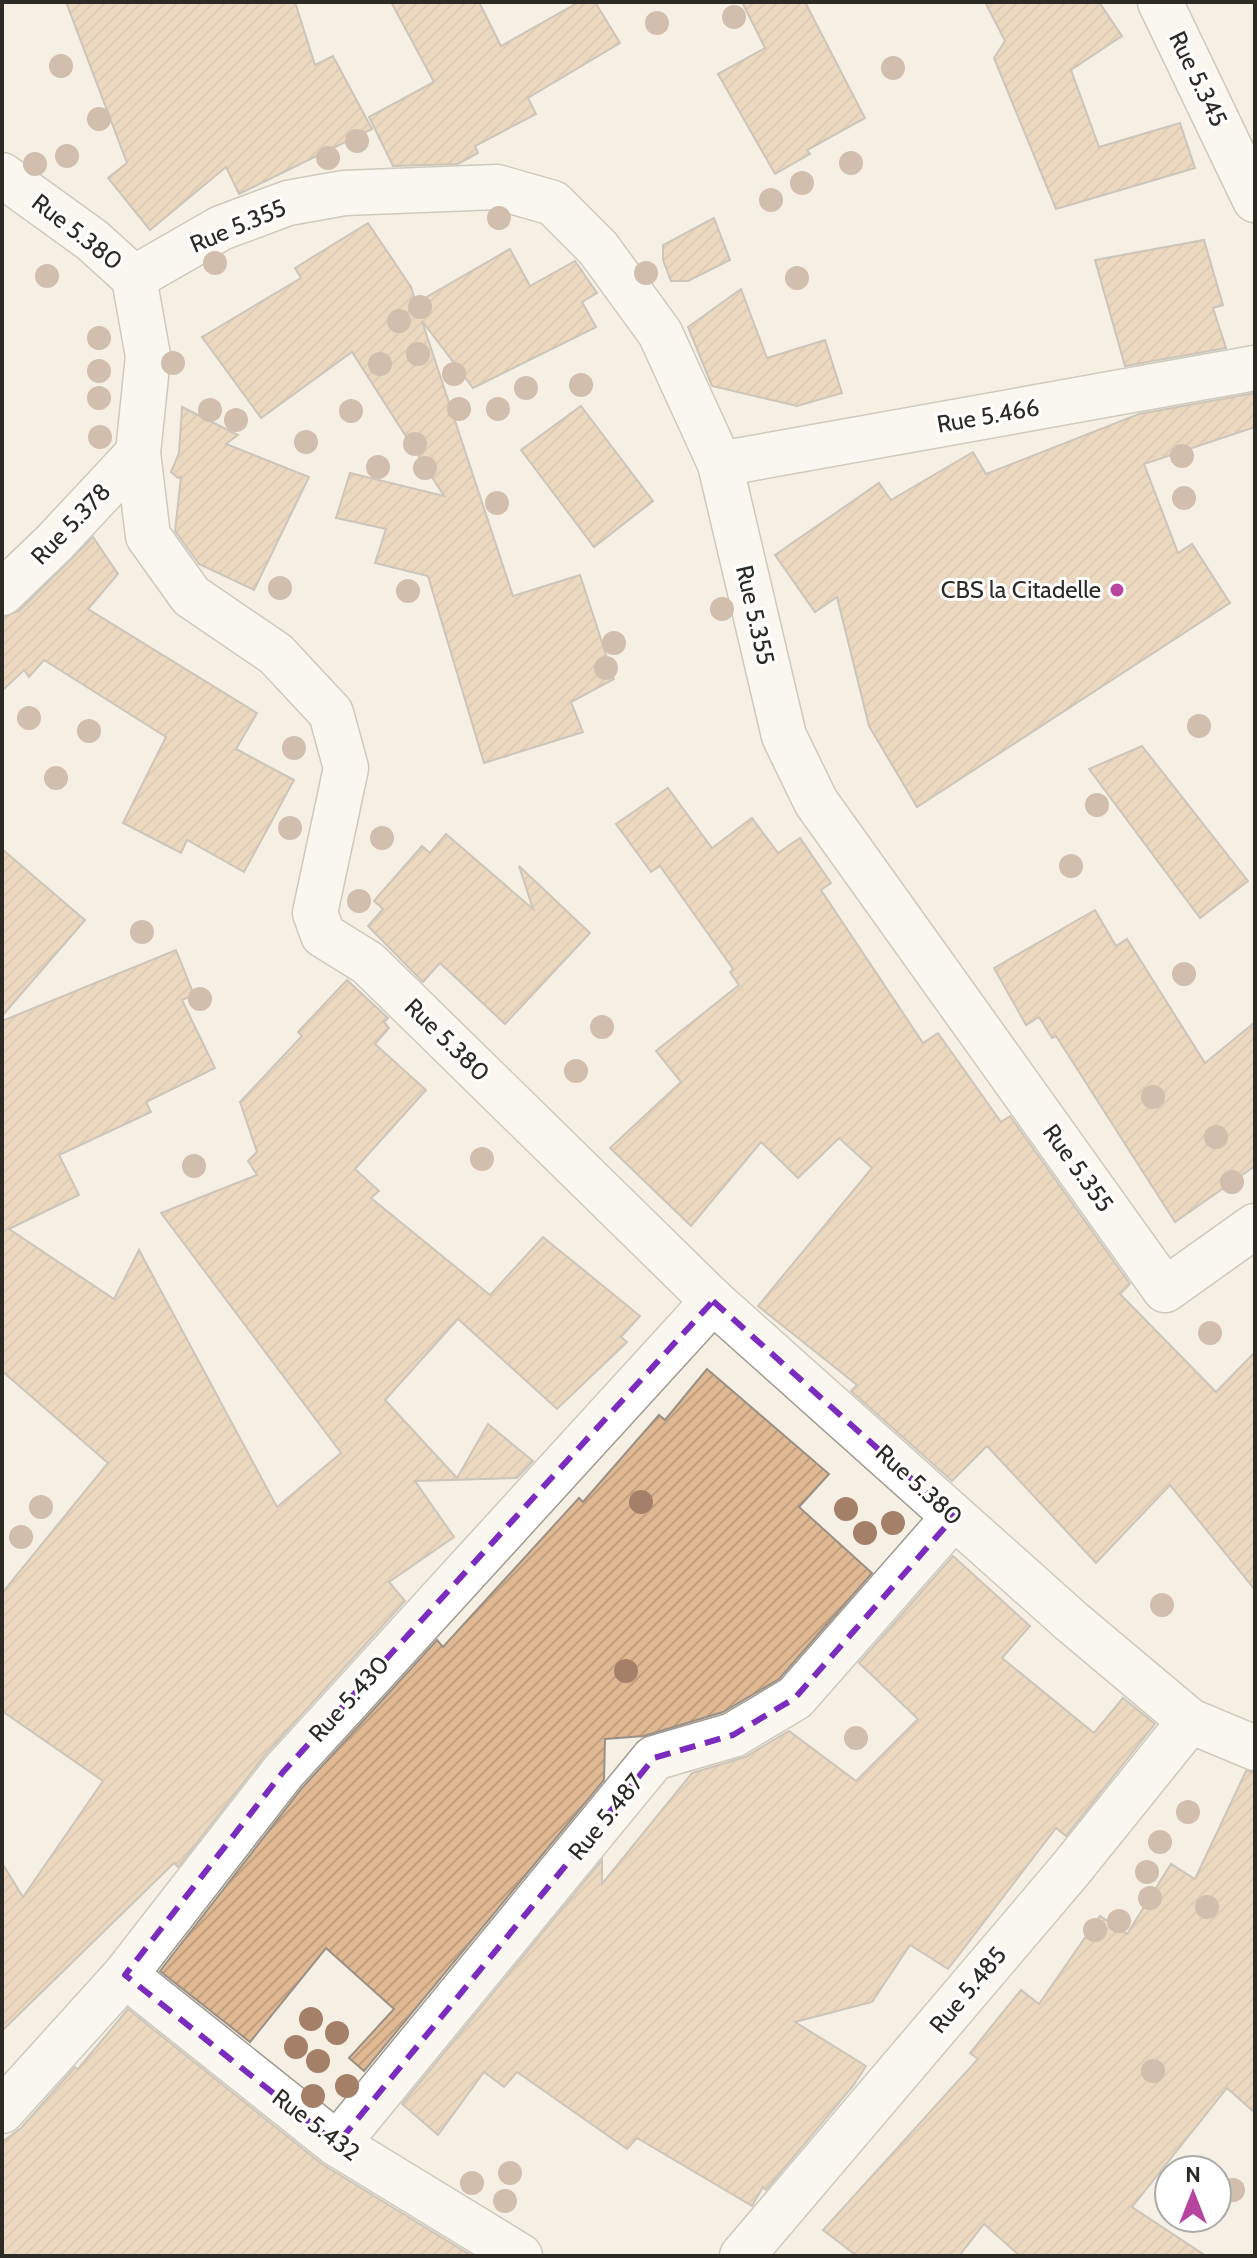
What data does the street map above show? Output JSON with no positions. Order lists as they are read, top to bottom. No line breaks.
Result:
{"streets":{"street":["Rue 5.345","Rue 5.355","Rue 5.380","Rue 5.466","Rue 5.378","Rue 5.430","Rue 5.487","Rue 5.485","Rue 5.432"]},"crossings":[["Rue 5.355","Rue 5.380"],["Rue 5.355","Rue 5.466"],["Rue 5.380","Rue 5.378"],["Rue 5.380","Rue 5.430"],["Rue 5.380","Rue 5.487"],["Rue 5.380","Rue 5.485"],["Rue 5.430","Rue 5.432"],["Rue 5.487","Rue 5.432"]],"places":["CBS la Citadelle"],"north":"top"}
